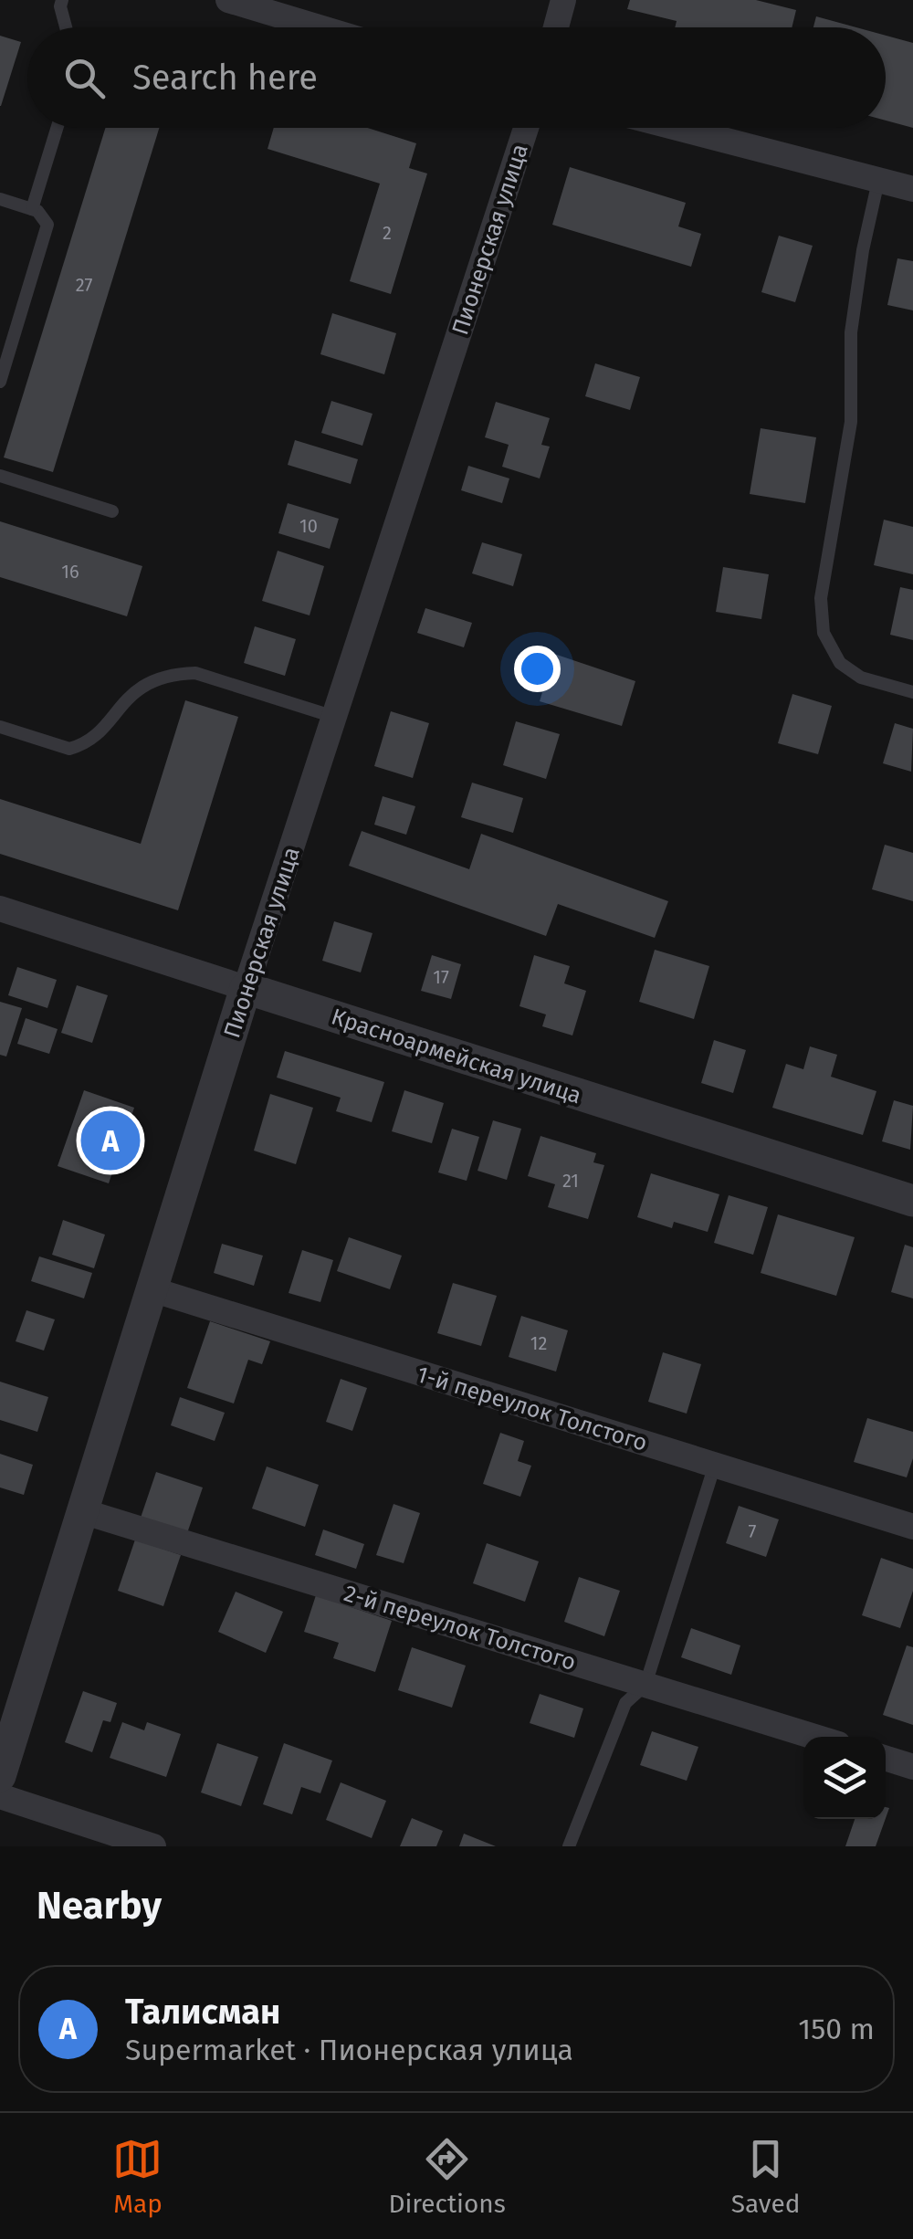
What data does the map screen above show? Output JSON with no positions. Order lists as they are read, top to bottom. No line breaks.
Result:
{"streets":{"street":["Пионерская улица","Красноармейская улица","1-й переулок Толстого","2-й переулок Толстого"]},"crossings":[["Пионерская улица","Красноармейская улица"],["Пионерская улица","1-й переулок Толстого"],["Пионерская улица","2-й переулок Толстого"]],"house_numbers":["2","27","10","16","17","21","12","7"],"page":{"search":"Search here","pins":"A","heading":"Nearby","list":[{"mark":"A","name":"Талисман","note":"Supermarket · Пионерская улица","value":"150 m"}],"nav":["Map","Directions","Saved"]}}
